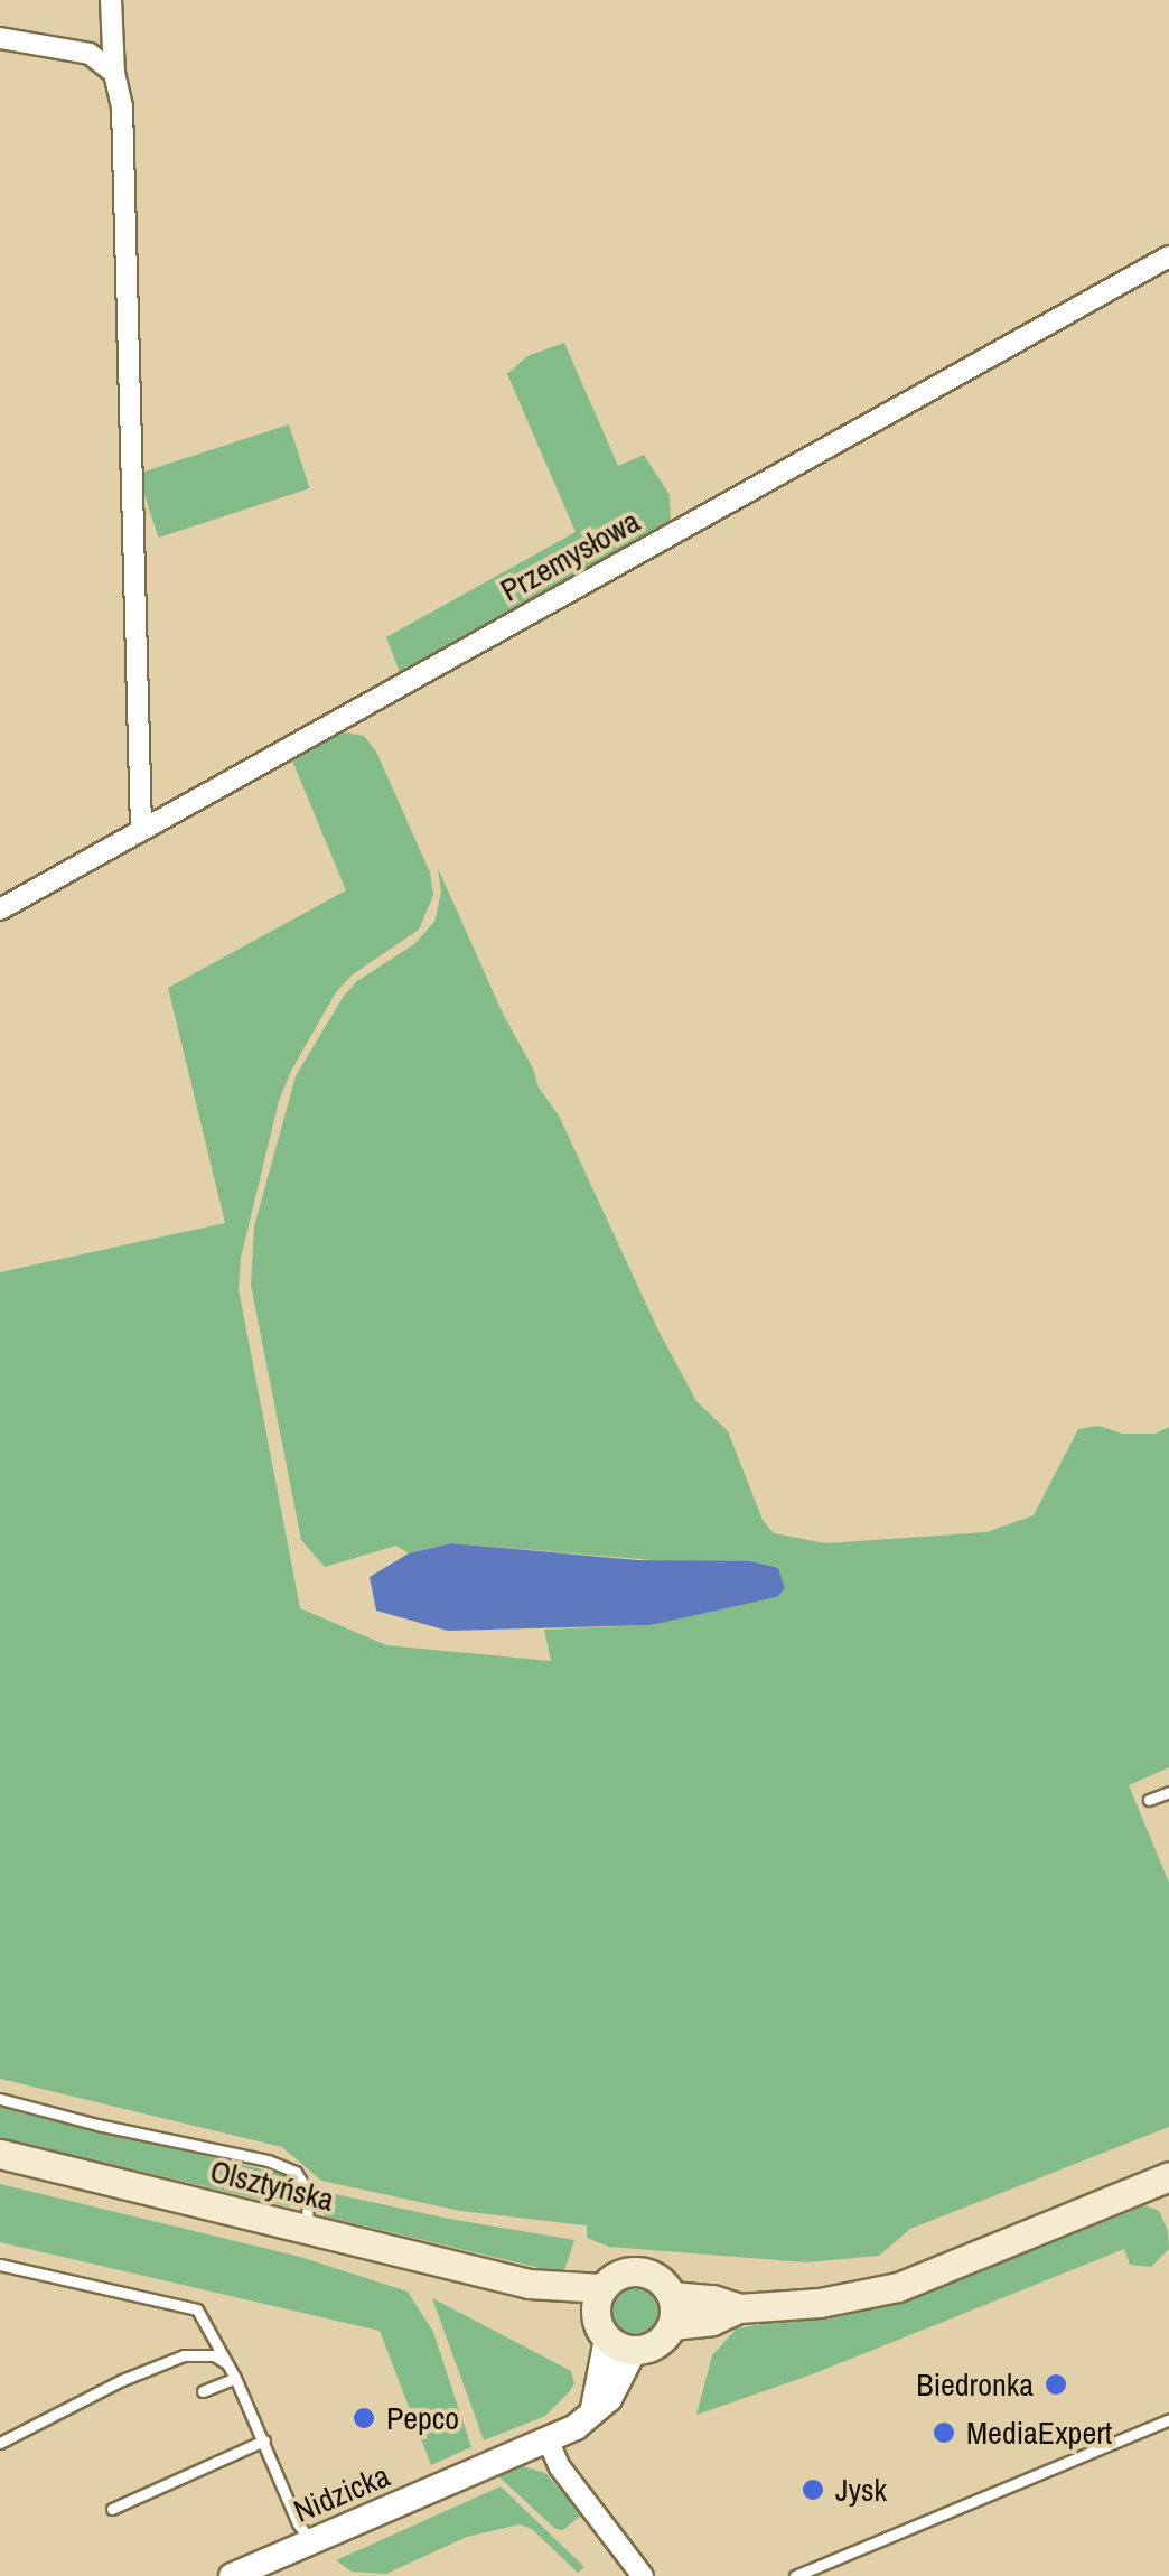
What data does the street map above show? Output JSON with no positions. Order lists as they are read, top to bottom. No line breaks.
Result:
{"streets":{"main road":["Olsztyńska"],"street":["Przemysłowa","Nidzicka"]},"crossings":[["Olsztyńska","Nidzicka"]],"places":["Biedronka","Pepco","MediaExpert","Jysk"]}
